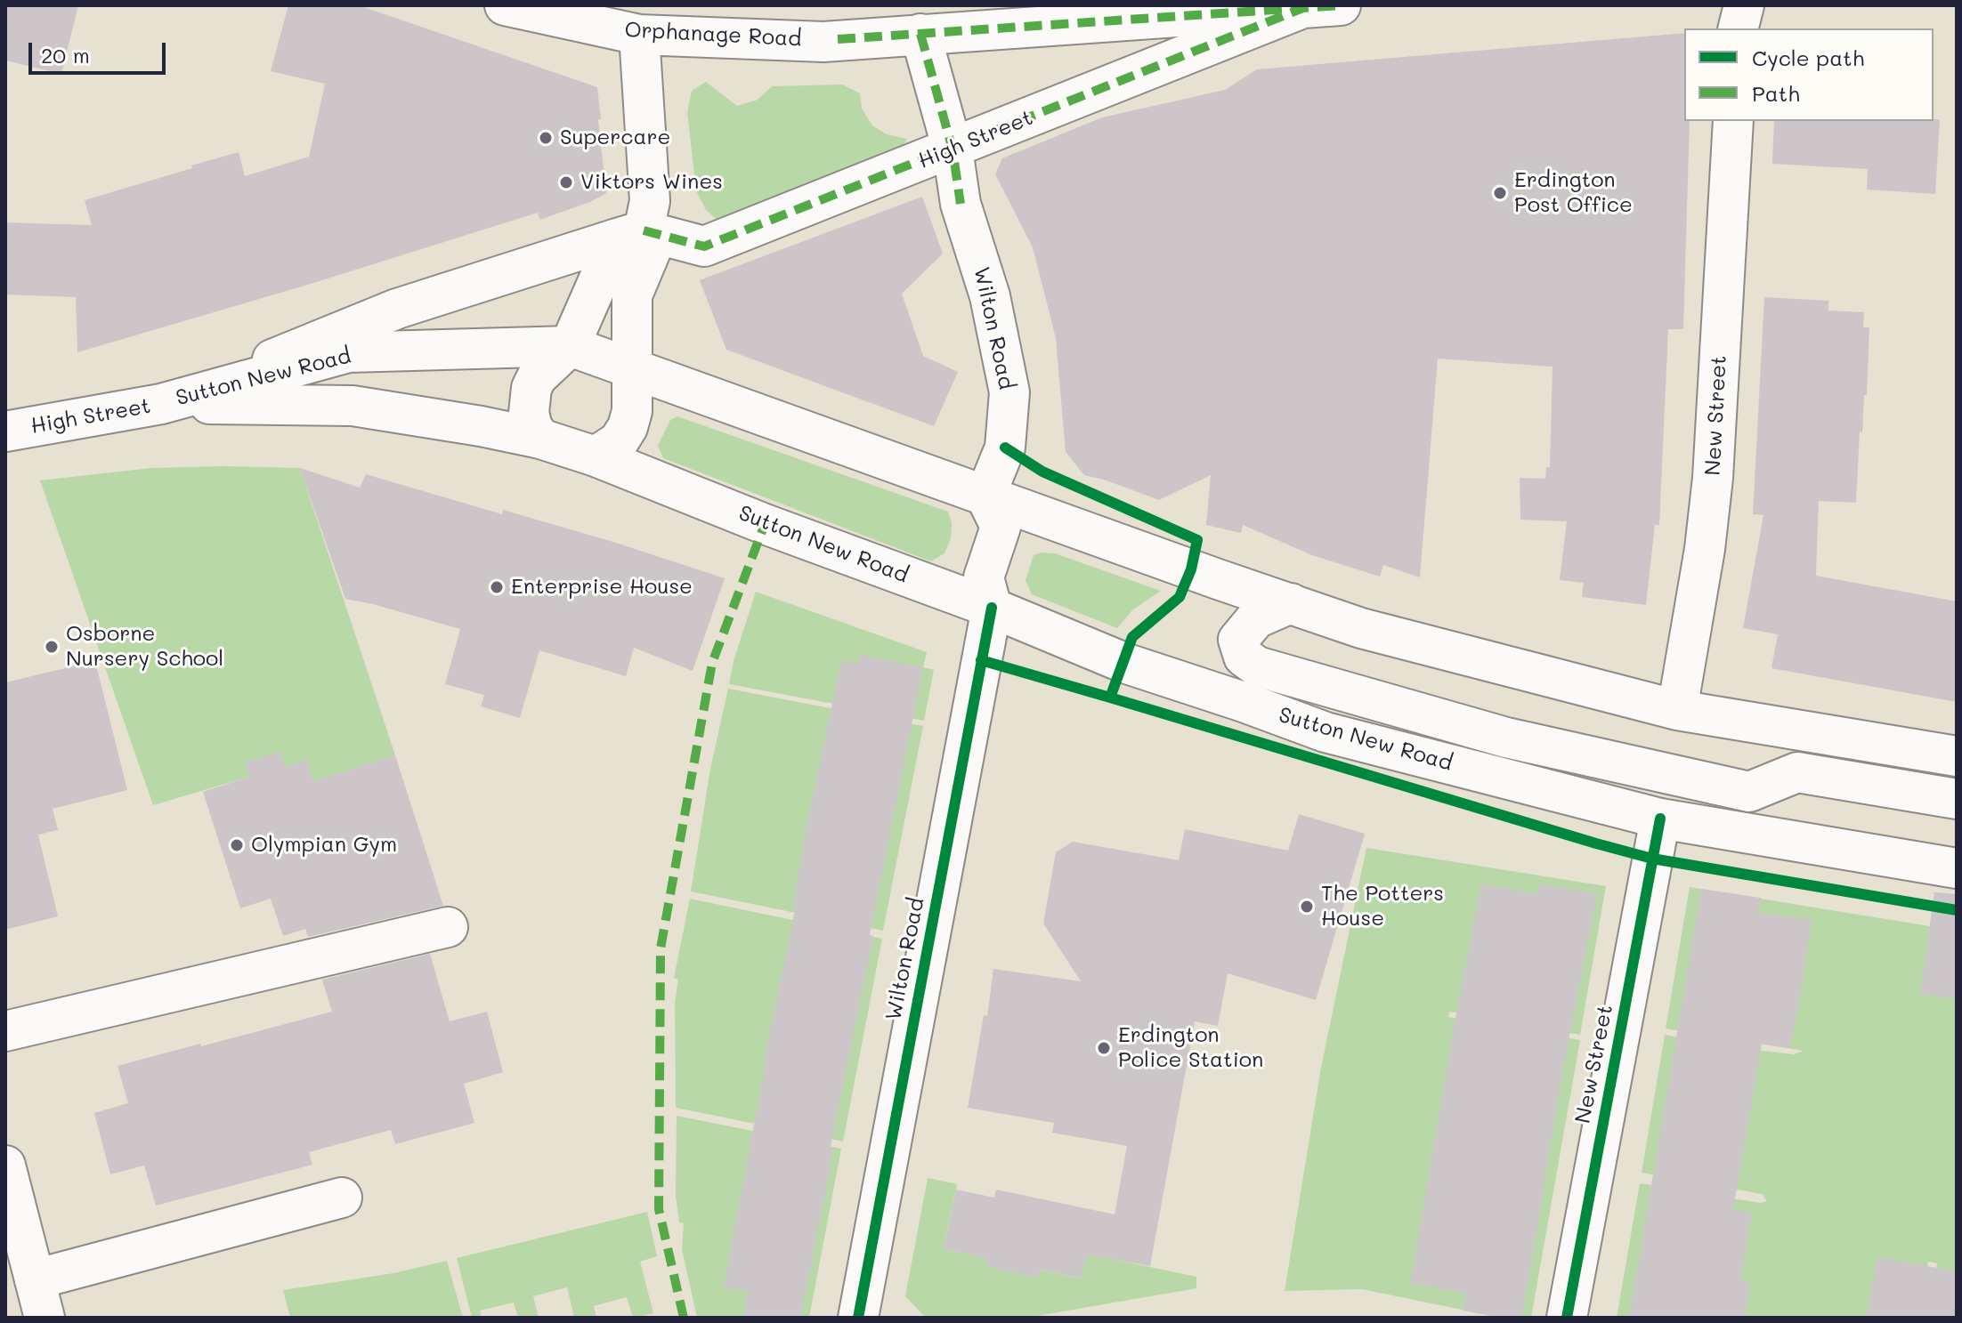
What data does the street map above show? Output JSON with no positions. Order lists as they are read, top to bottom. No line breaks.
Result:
{"streets":{"main road":["Orphanage Road","High Street","Wilton Road","Sutton New Road","New Street"]},"crossings":[["Orphanage Road","High Street"],["High Street","Wilton Road"],["High Street","Sutton New Road"],["Wilton Road","Sutton New Road"],["Sutton New Road","New Street"]],"places":["Supercare","Viktors Wines","Erdington Post Office","Enterprise House","Osborne Nursery School","Olympian Gym","The Potters House","Erdington Police Station"],"legend":["Cycle path","Path"],"scale_bar":"20 m"}
